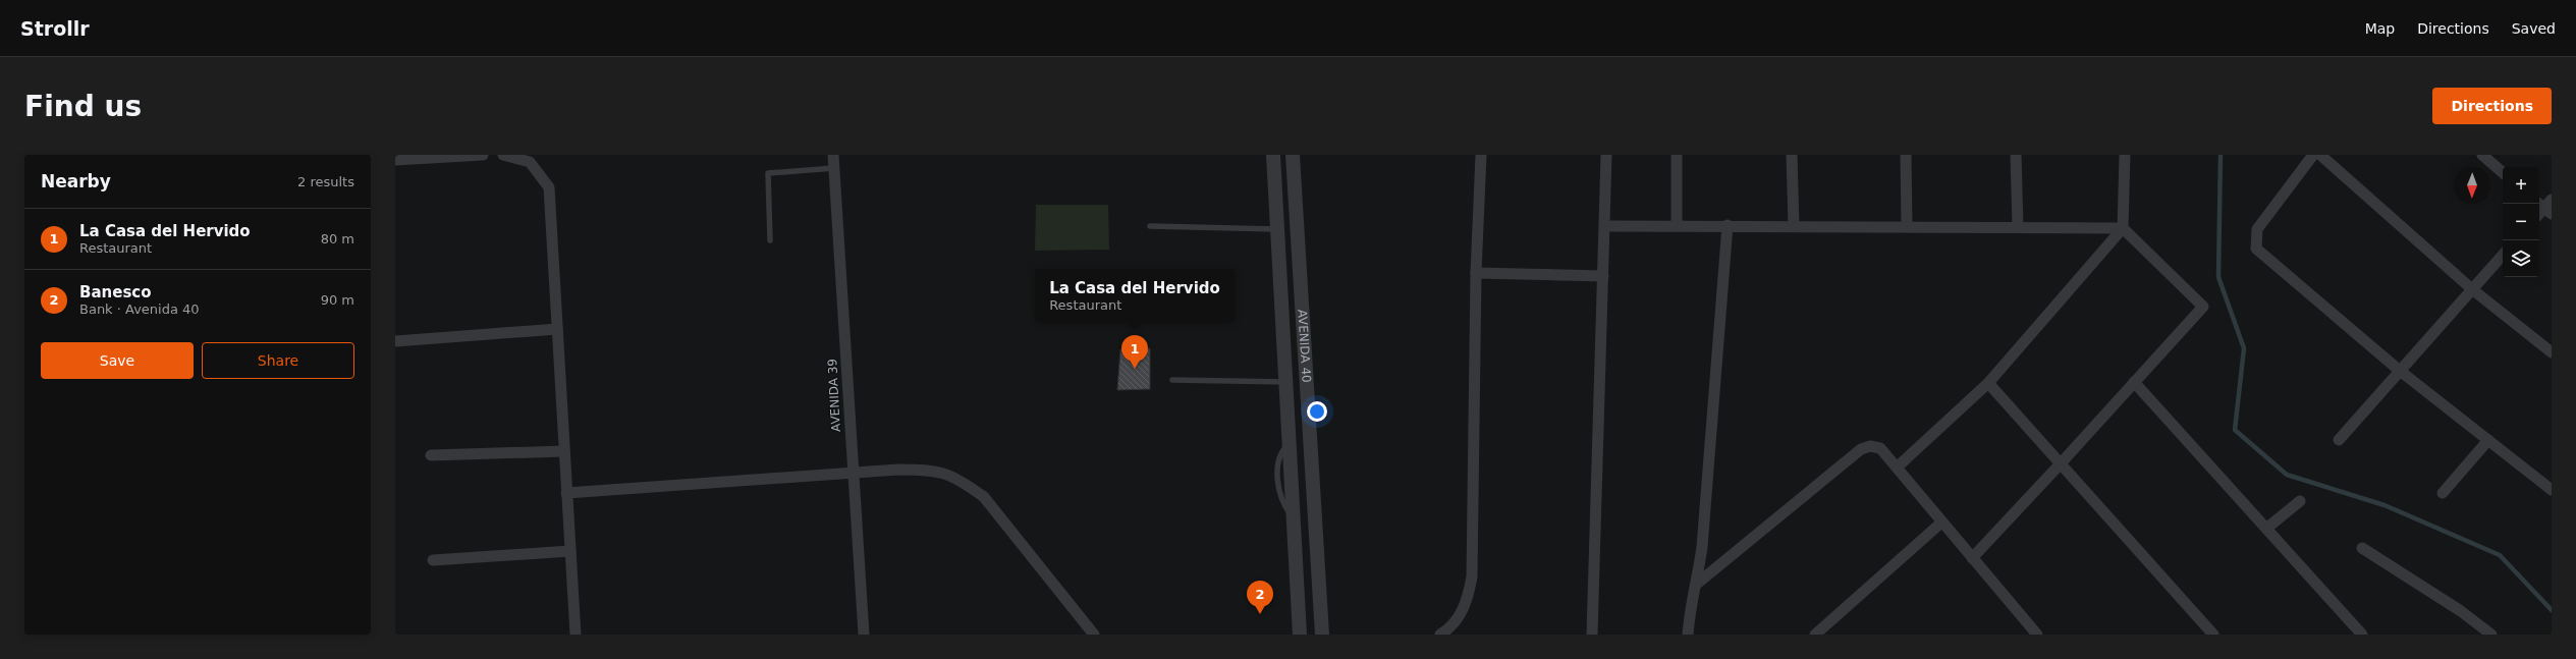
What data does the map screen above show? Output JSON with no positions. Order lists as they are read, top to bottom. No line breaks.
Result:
{"streets":{"street":["AVENIDA 40","AVENIDA 39"]},"north":"bottom","page":{"header":"Strollr","nav":["Map","Directions","Saved"],"buttons":["Directions",["Save","Share"]],"title":"Find us","heading":["Nearby","2 results"],"map_buttons":["+","−"],"list":[{"mark":"1","name":"La Casa del Hervido","note":"Restaurant","value":"80 m"},{"mark":"2","name":"Banesco","note":"Bank · Avenida 40","value":"90 m"}],"popup":["La Casa del Hervido","Restaurant"],"pins":["1","2"]}}
